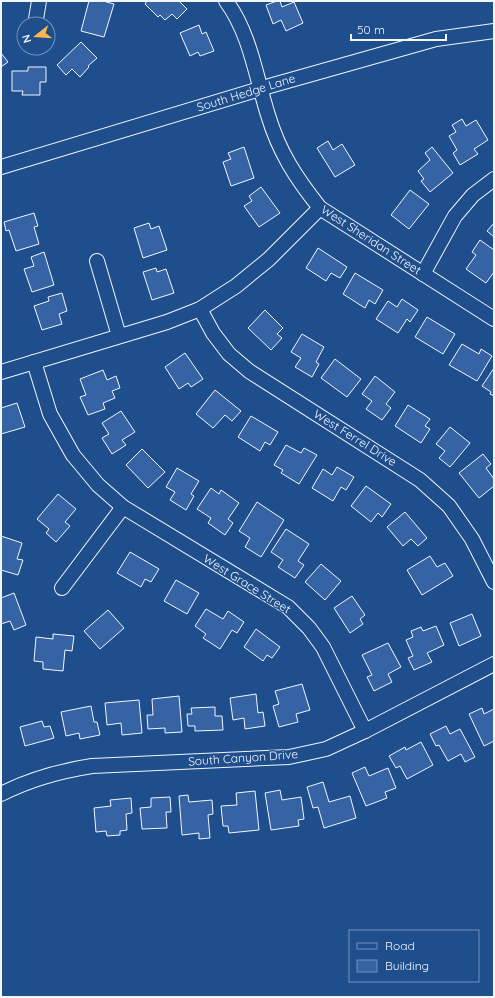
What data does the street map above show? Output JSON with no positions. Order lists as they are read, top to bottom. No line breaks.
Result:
{"streets":{"street":["South Hedge Lane","West Sheridan Street","West Ferrel Drive","West Grace Street","South Canyon Drive"]},"crossings":[["South Hedge Lane","West Sheridan Street"],["West Grace Street","South Canyon Drive"]],"legend":["Road","Building"],"scale_bar":"50 m","north":"left"}
